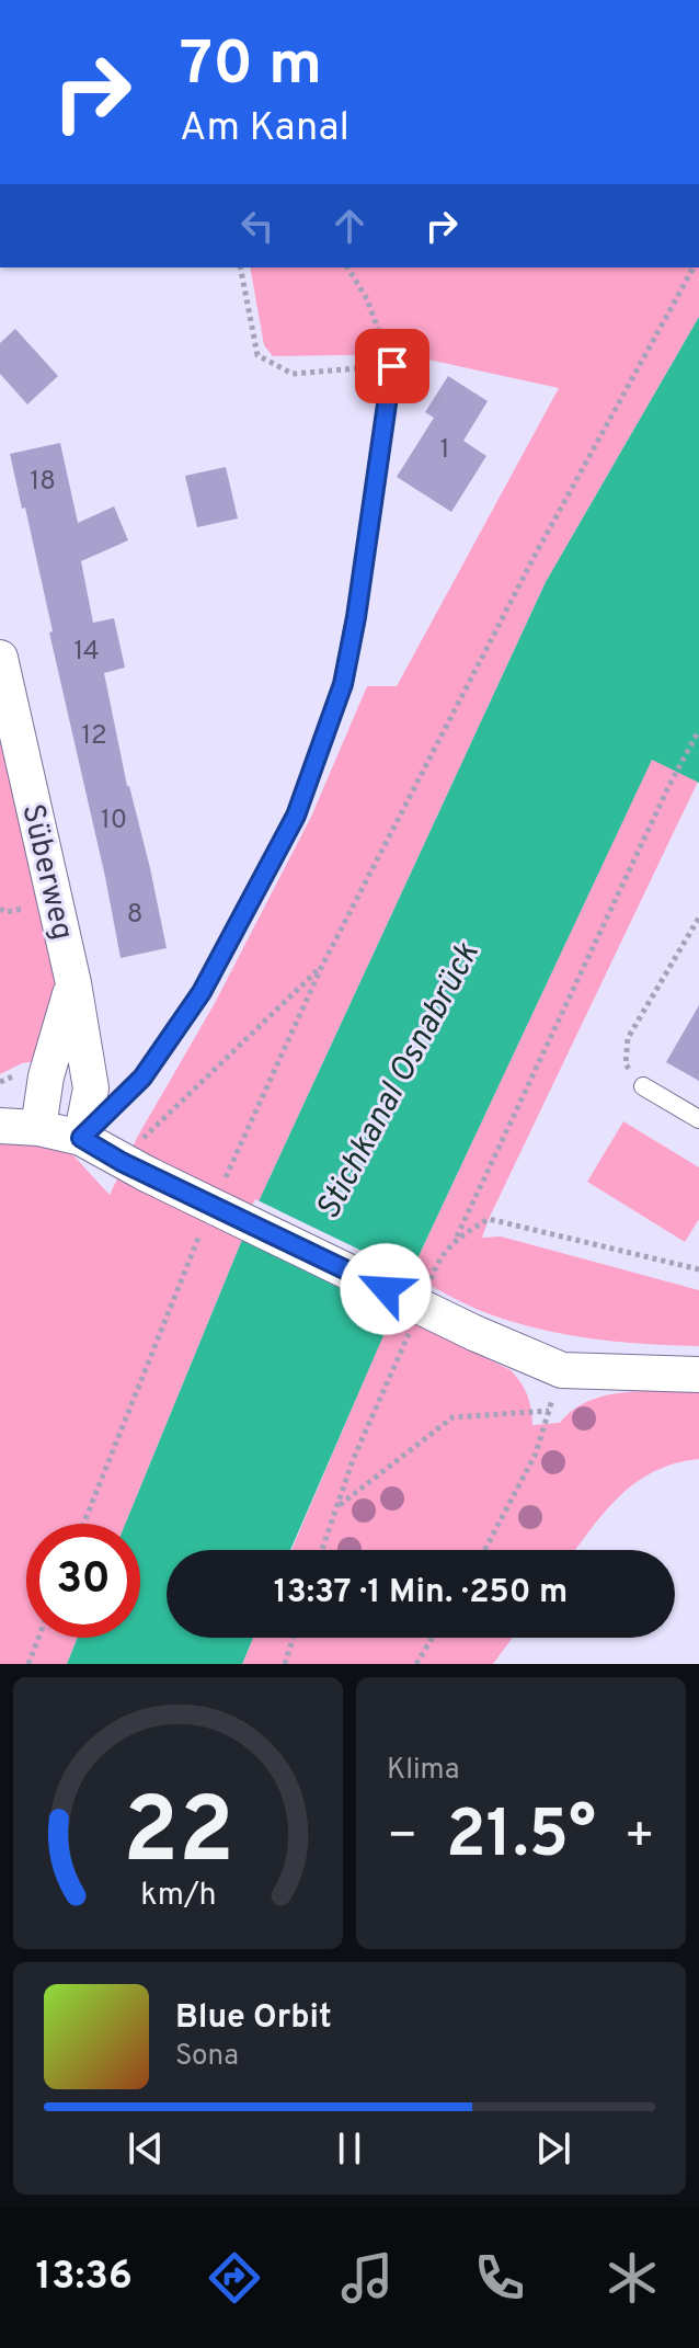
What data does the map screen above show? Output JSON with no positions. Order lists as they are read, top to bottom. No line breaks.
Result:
{"streets":{"street":["Süberweg"]},"water":["Stichkanal Osnabrück"],"house_numbers":["1","18","14","12","10","8"],"page":{"turn":["70 m","Am Kanal"],"limit":"30","trip":"13:37 · 1 Min. · 250 m","tile":"Klima","heat":["−","21.5°","+"],"song":["Blue Orbit","Sona"],"tabs":"13:36","gauge":["22","km/h"]}}
